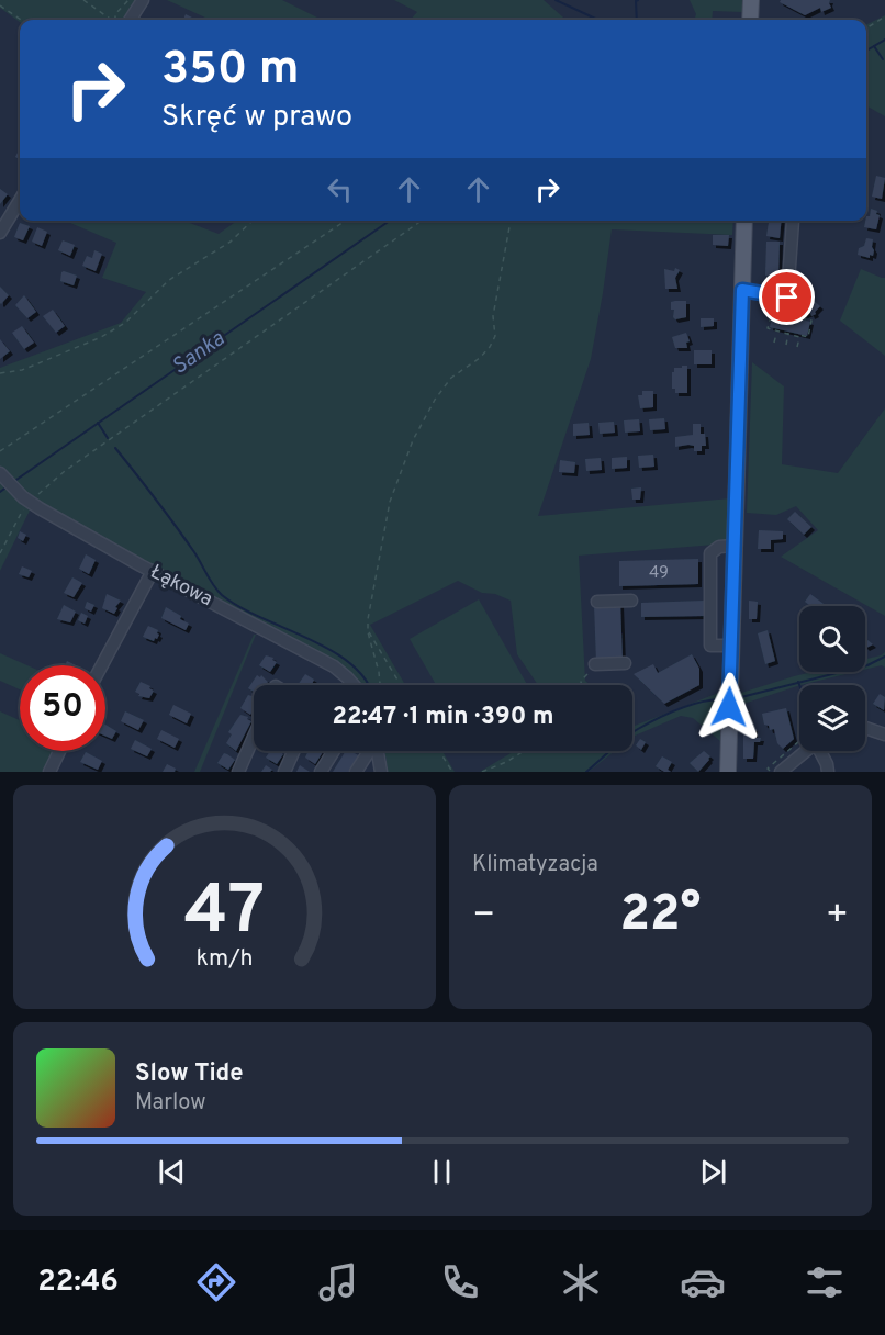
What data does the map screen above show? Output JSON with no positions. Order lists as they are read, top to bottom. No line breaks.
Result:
{"streets":{"street":["Łąkowa"]},"water":["Sanka"],"house_numbers":["49"],"page":{"turn":["350 m","Skręć w prawo"],"limit":"50","trip":"22:47 · 1 min · 390 m","tile":"Klimatyzacja","heat":["−","22°","+"],"song":["Slow Tide","Marlow"],"tabs":"22:46","gauge":["47","km/h"]}}
